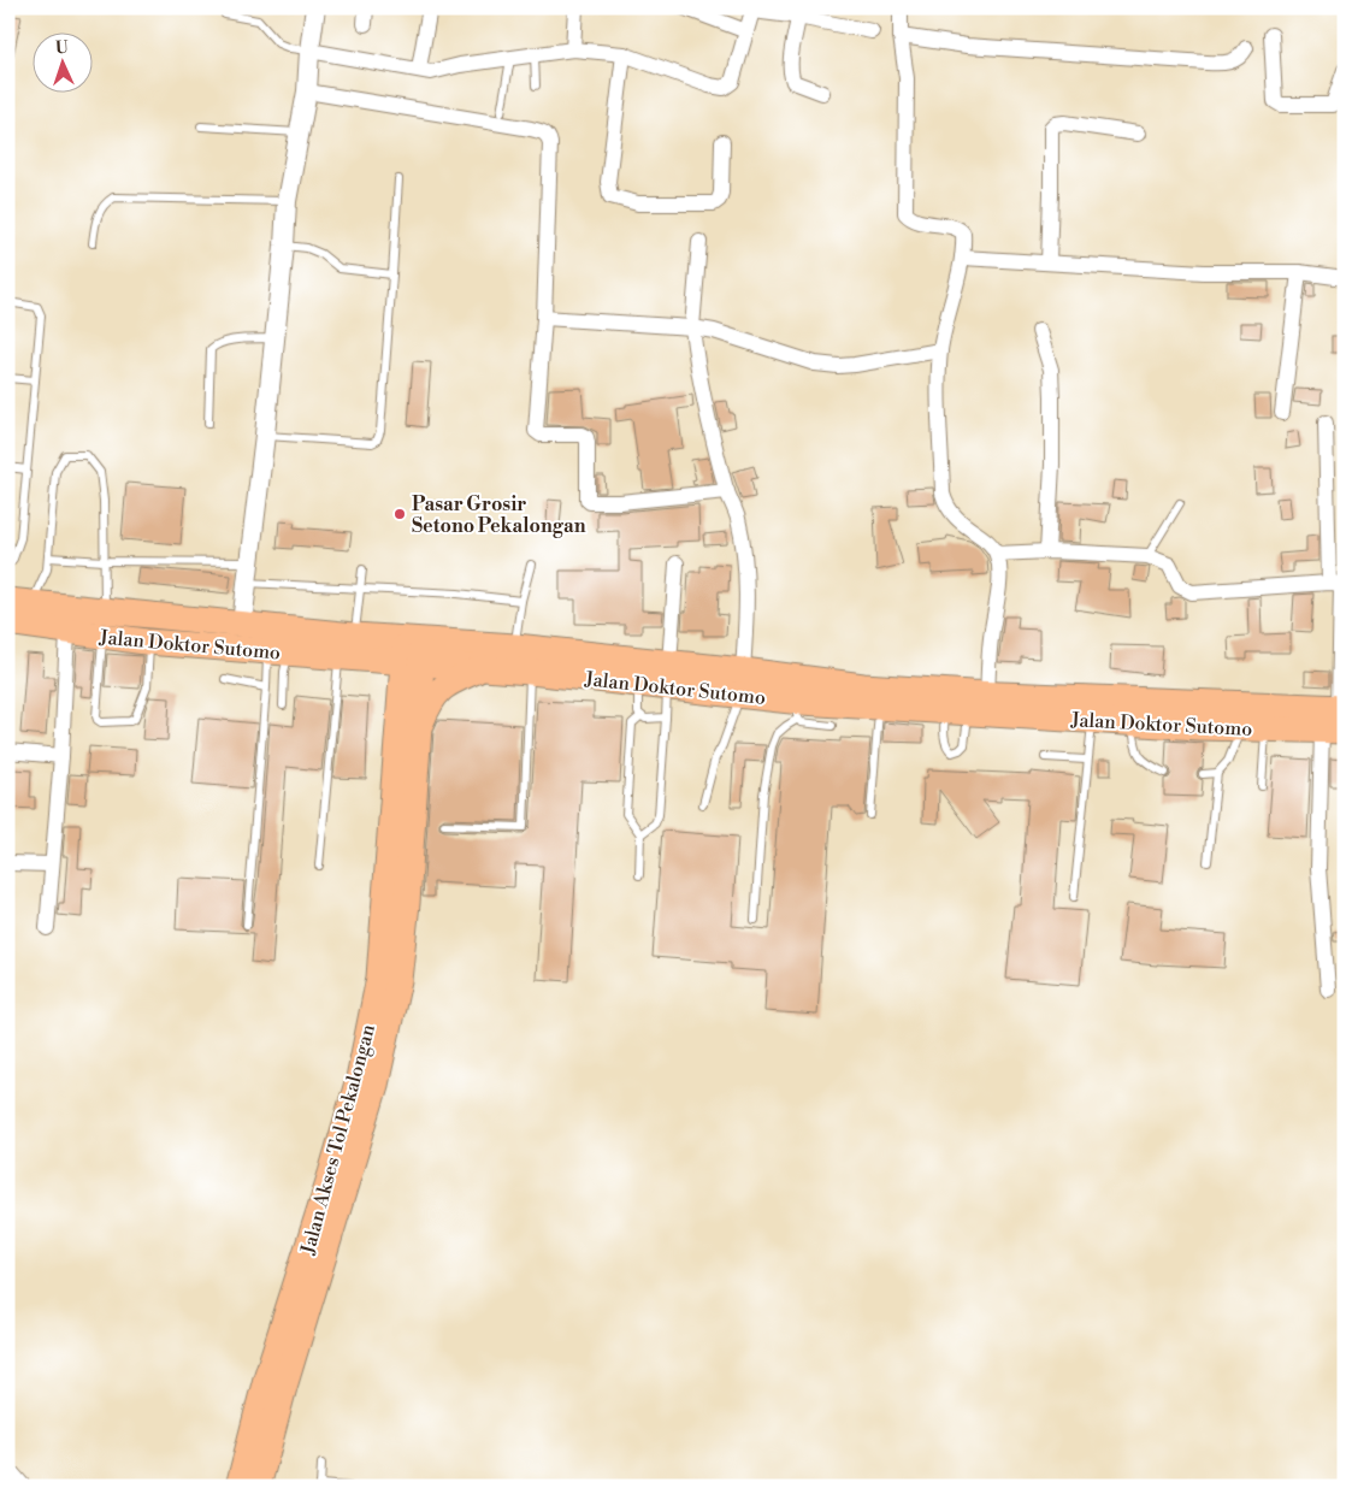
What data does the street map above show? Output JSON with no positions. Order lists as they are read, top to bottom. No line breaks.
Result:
{"streets":{"highway":["Jalan Doktor Sutomo","Jalan Akses Tol Pekalongan"]},"crossings":[["Jalan Doktor Sutomo","Jalan Akses Tol Pekalongan"]],"places":["Pasar Grosir Setono Pekalongan"],"north":"top"}
